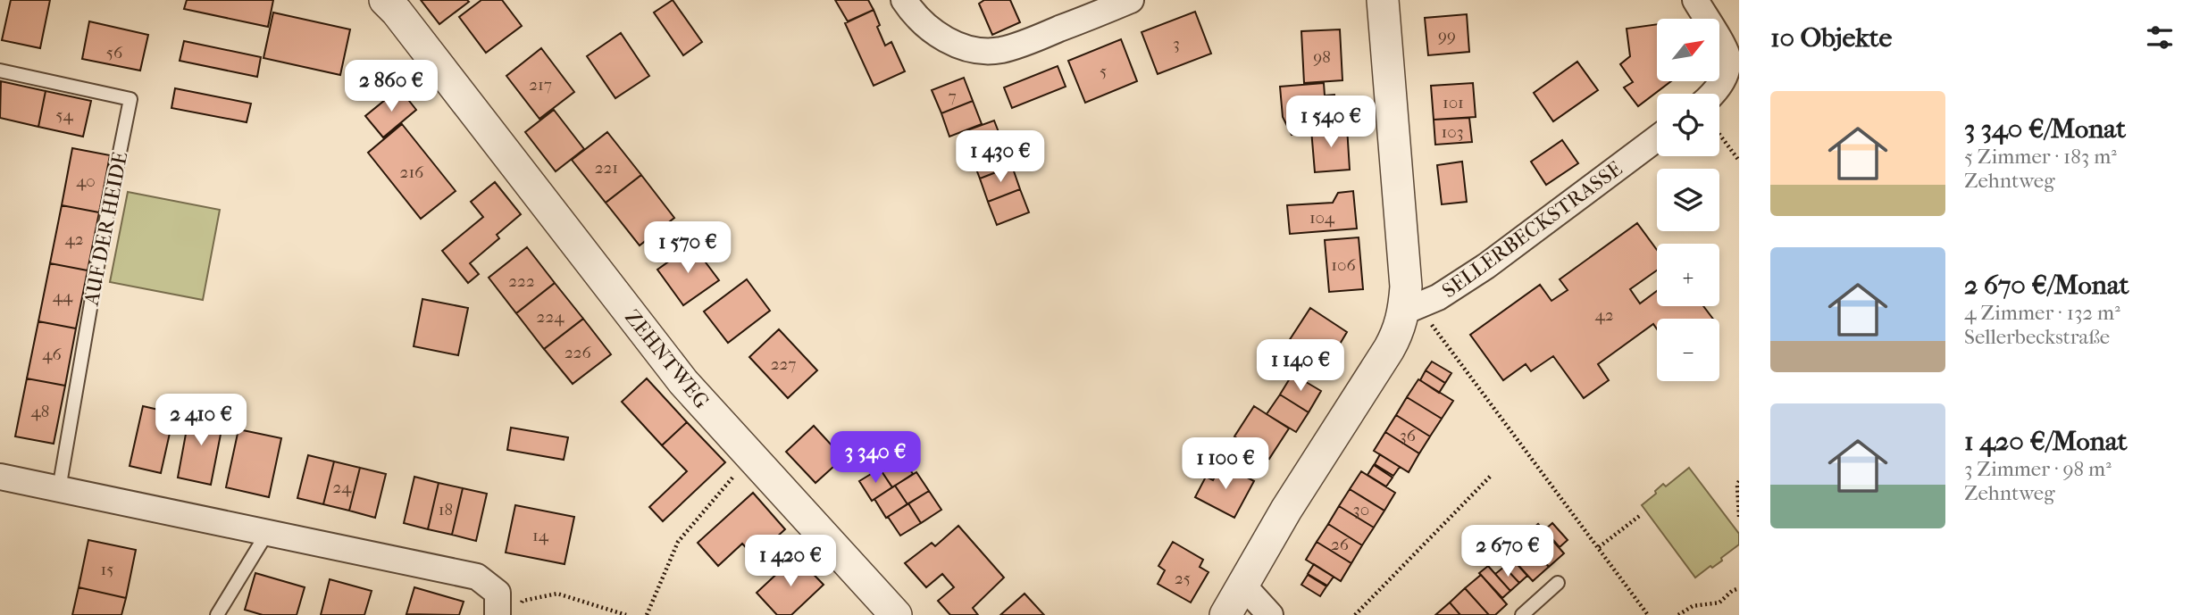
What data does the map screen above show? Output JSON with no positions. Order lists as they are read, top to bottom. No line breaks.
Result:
{"streets":{"street":["SELLERBECKSTRASSE","ZEHNTWEG"],"lane":["AUF DER HEIDE"]},"house_numbers":["99","3","56","98","5","217","7","101","54","103","221","216","40","104","42","106","222","44","42","224","226","46","227","48","36","24","18","30","14","26","15","25"],"north":"top right","page":{"heading":"10 Objekte","map_buttons":["+","−"],"price":["2 860 €","1 540 €","1 430 €","1 570 €","1 140 €","2 410 €","3 340 €","1 100 €","2 670 €","1 420 €"],"list":[{"name":"3 340 €/Monat","note":"5 Zimmer · 183 m² · Zehntweg"},{"name":"2 670 €/Monat","note":"4 Zimmer · 132 m² · Sellerbeckstraße"},{"name":"1 420 €/Monat","note":"3 Zimmer · 98 m² · Zehntweg"}]}}
